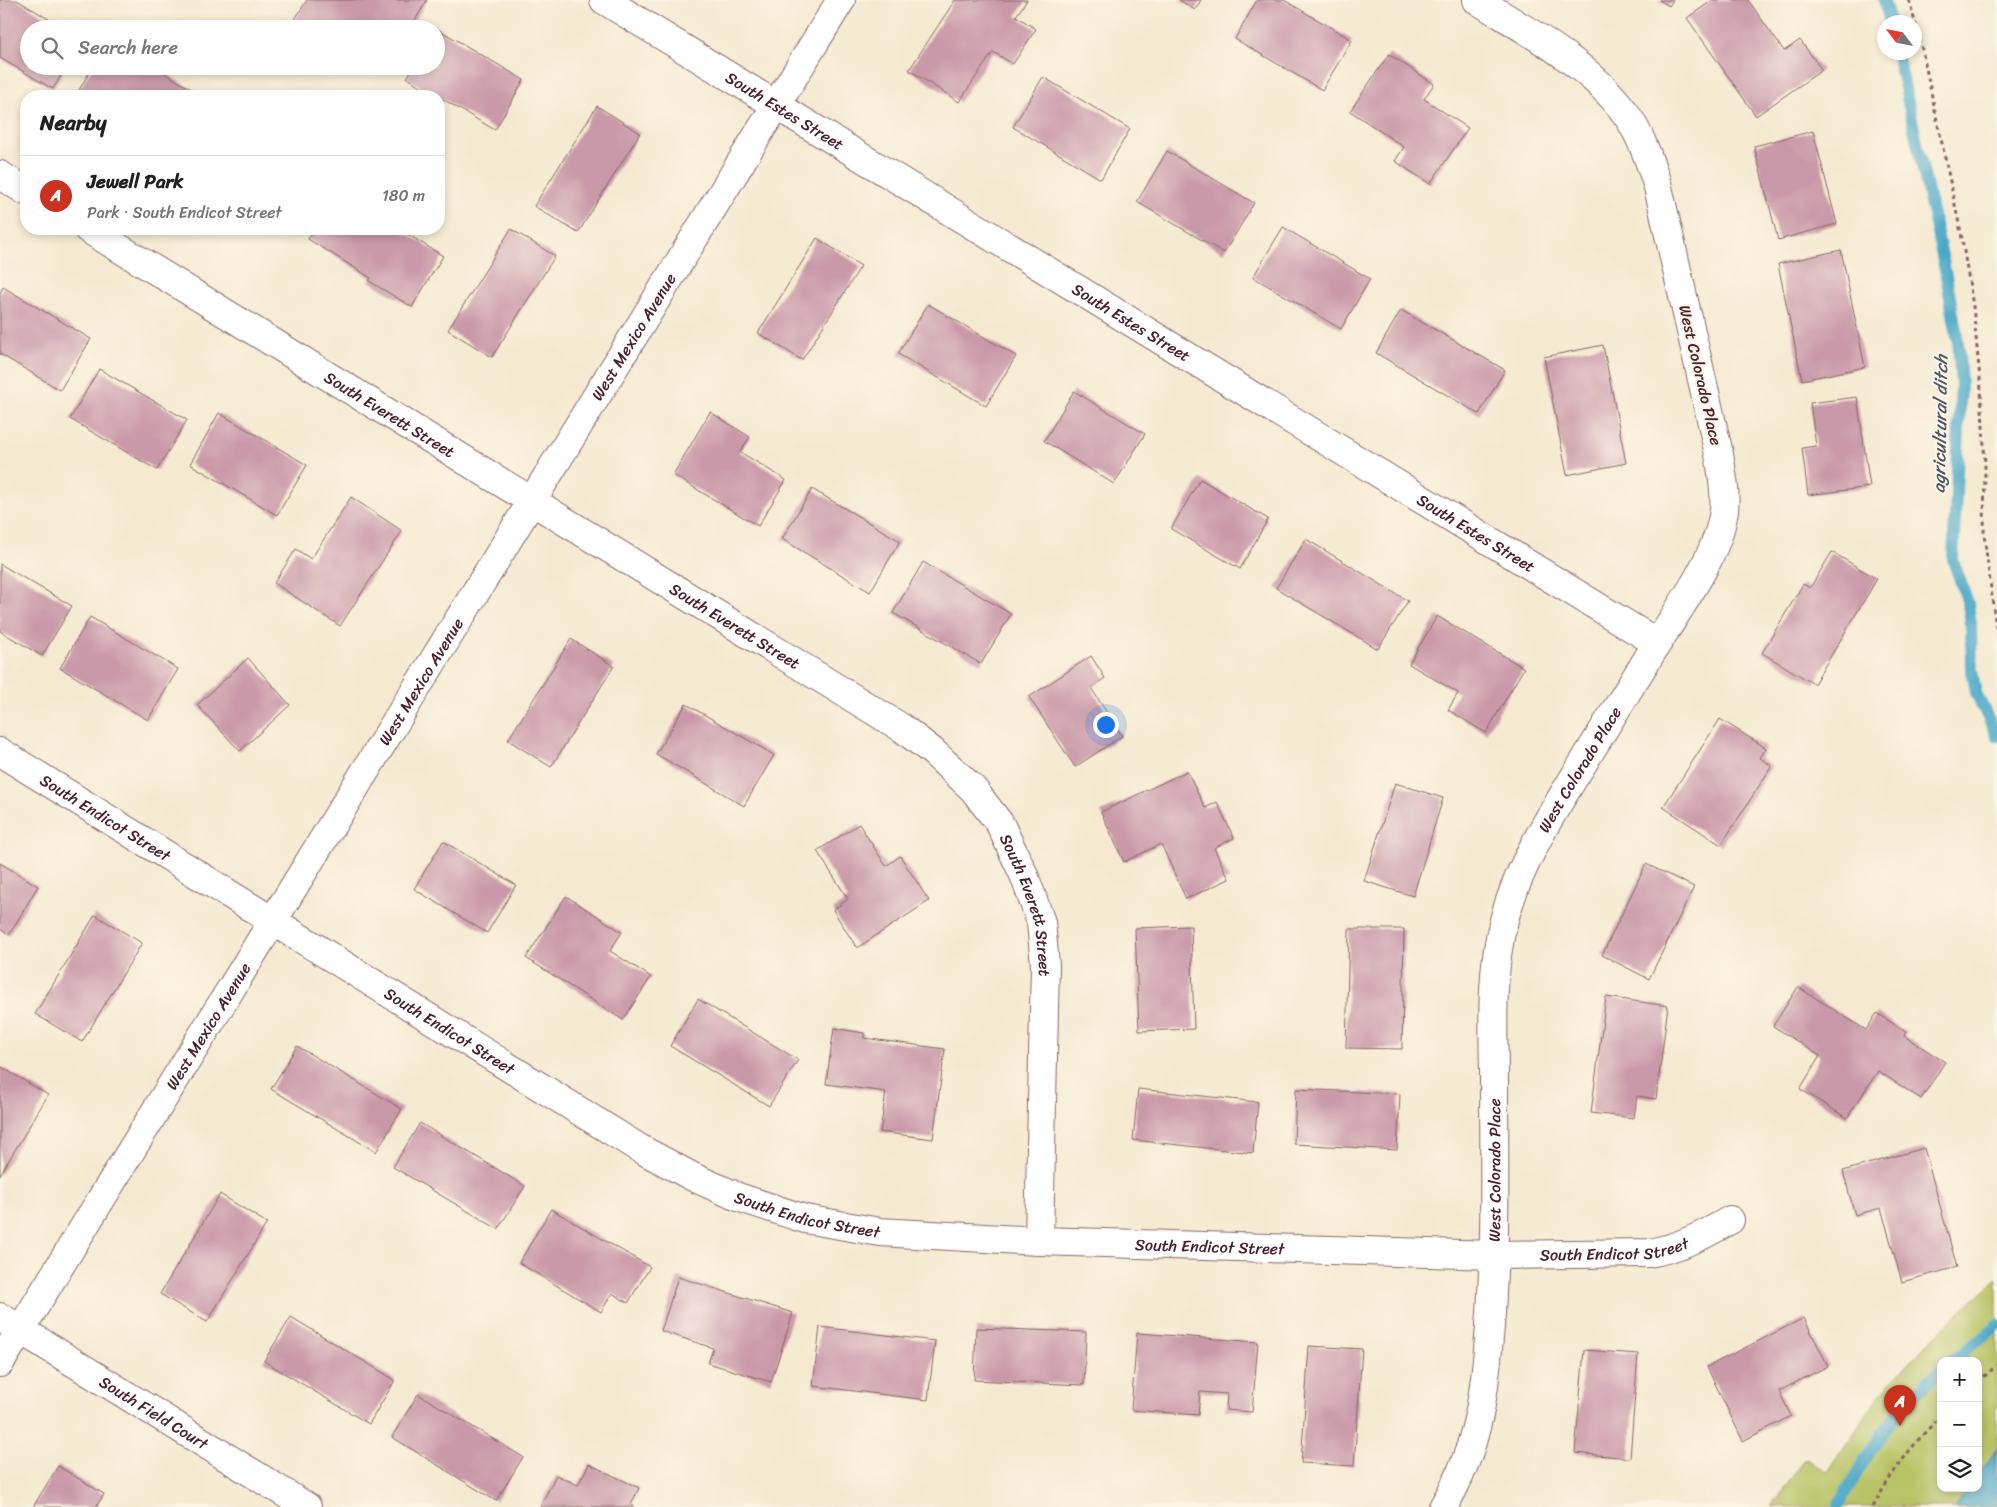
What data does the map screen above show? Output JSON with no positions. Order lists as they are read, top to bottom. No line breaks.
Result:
{"streets":{"street":["South Estes Street","West Mexico Avenue","West Colorado Place","South Everett Street","South Endicot Street","South Field Court"]},"crossings":[["South Estes Street","West Mexico Avenue"],["South Estes Street","West Colorado Place"],["West Mexico Avenue","South Everett Street"],["West Mexico Avenue","South Endicot Street"],["West Mexico Avenue","South Field Court"],["West Colorado Place","South Endicot Street"],["South Everett Street","South Endicot Street"]],"water":["agricultural ditch"],"north":"top left","page":{"search":"Search here","heading":"Nearby","list":[{"mark":"A","name":"Jewell Park","note":"Park · South Endicot Street","value":"180 m"}],"map_buttons":["+","−"],"pins":"A"}}
